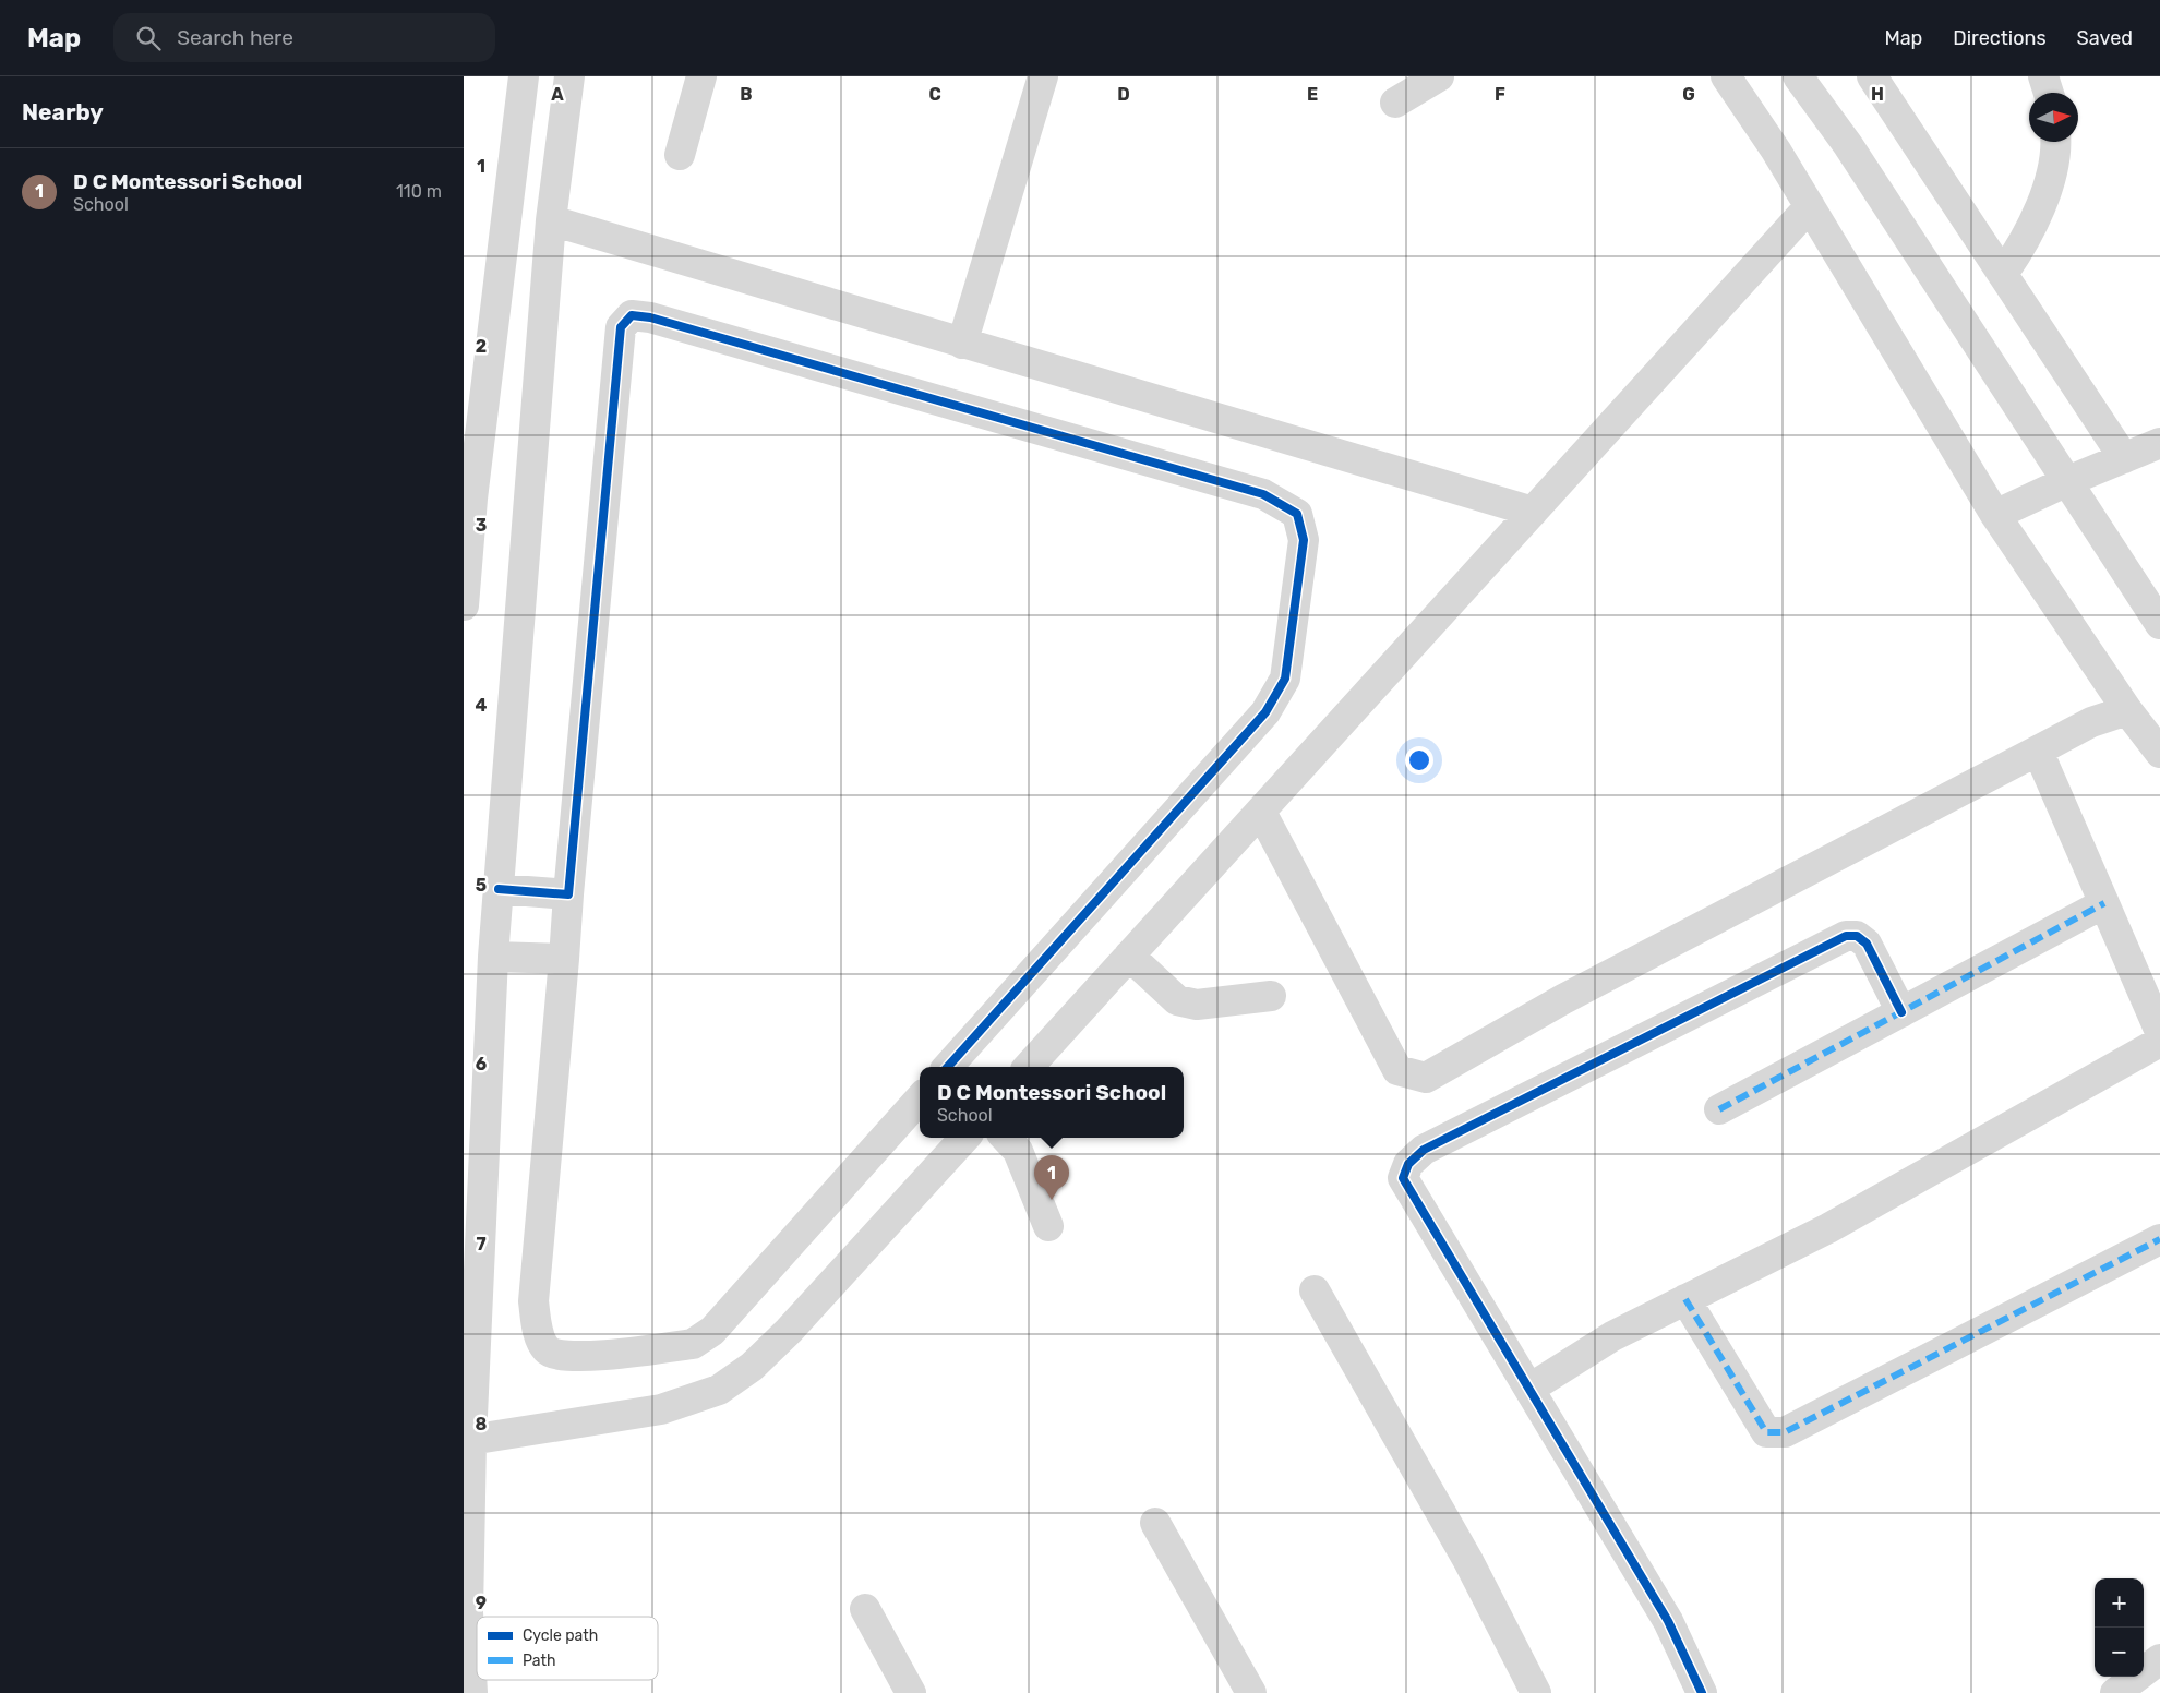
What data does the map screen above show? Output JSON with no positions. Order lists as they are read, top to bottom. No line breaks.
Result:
{"legend":["Cycle path","Path"],"north":"right","page":{"header":"Map","search":"Search here","nav":["Map","Directions","Saved"],"heading":"Nearby","list":[{"mark":"1","name":"D C Montessori School","note":"School","value":"110 m"}],"popup":["D C Montessori School","School"],"pins":"1","map_buttons":["+","−"]},"grid":{"columns":["A","B","C","D","E","F","G","H"],"rows":["1","2","3","4","5","6","7","8","9"]}}
